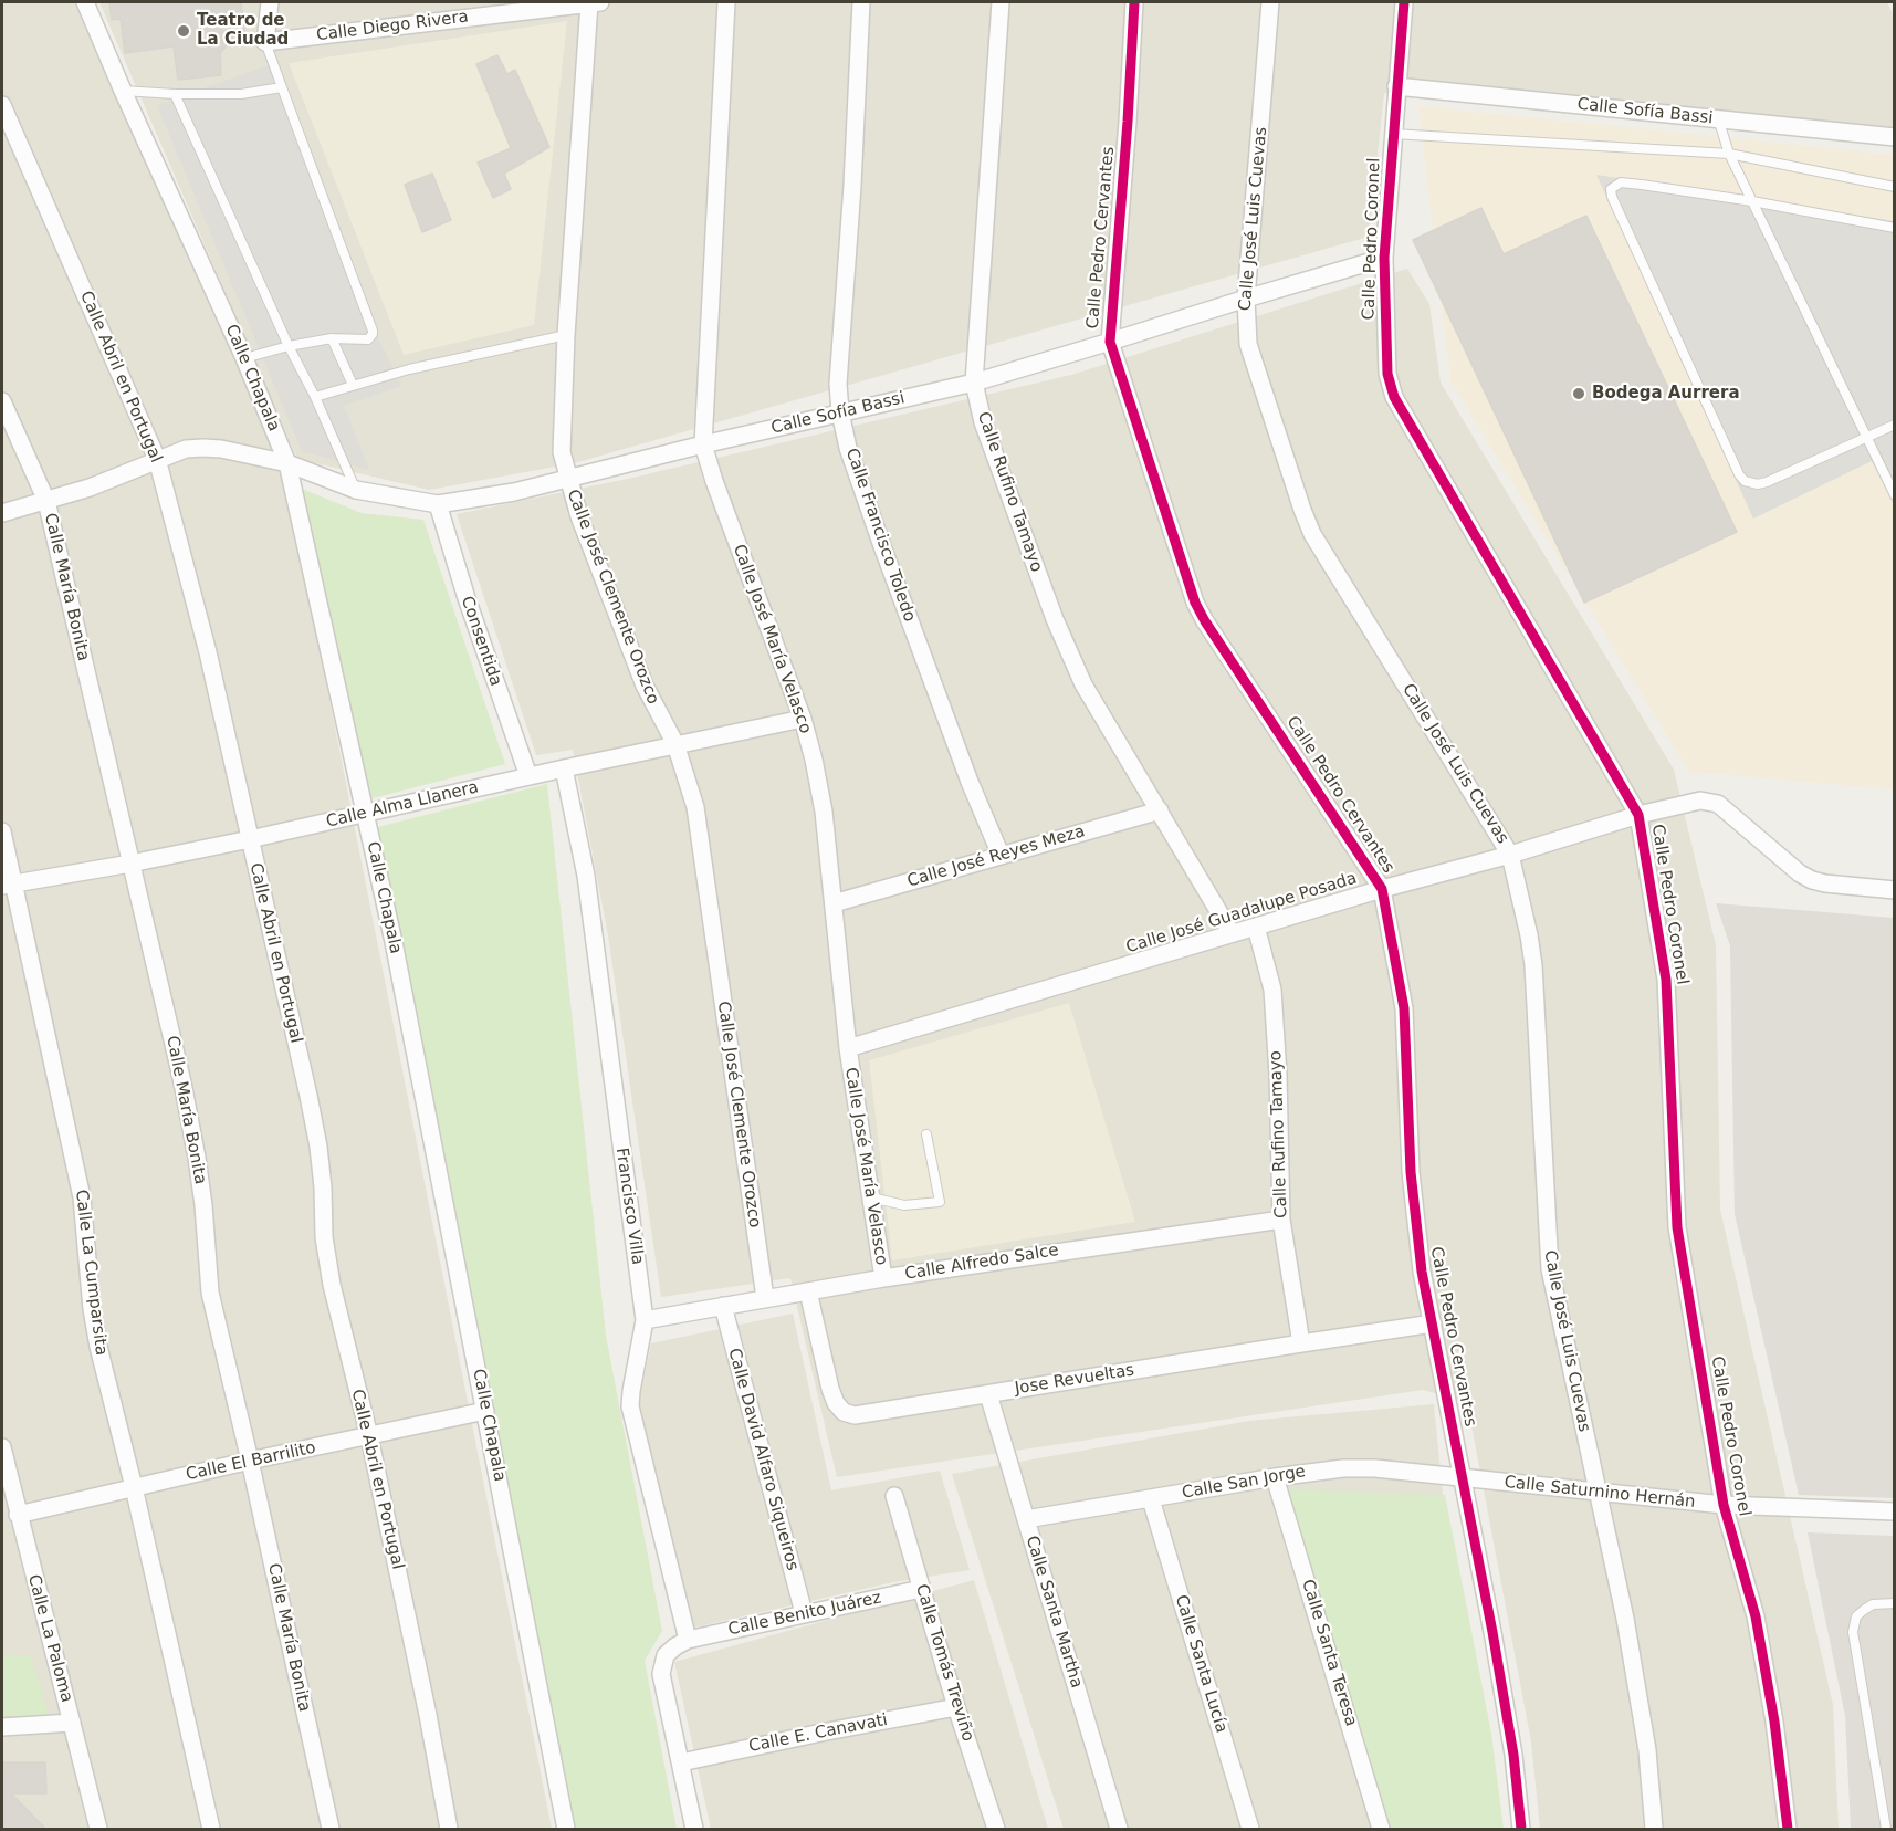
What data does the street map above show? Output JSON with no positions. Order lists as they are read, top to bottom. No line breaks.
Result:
{"streets":{"street":["Calle Diego Rivera","Calle Sofía Bassi","Calle José Luis Cuevas","Calle Pedro Cervantes","Calle Pedro Coronel","Calle Abril en Portugal","Calle Chapala","Calle Rufino Tamayo","Calle Francisco Toledo","Calle María Bonita","Calle José Clemente Orozco","Calle José María Velasco","Consentida","Calle Alma Llanera","Calle José Reyes Meza","Calle José Guadalupe Posada","Francisco Villa","Calle Alfredo Salce","Calle La Cumparsita","Jose Revueltas","Calle David Alfaro Siqueiros","Calle El Barrilito","Calle San Jorge","Calle Saturnino Hernán","Calle Santa Martha","Calle Benito Juárez","Calle La Paloma","Calle Santa Teresa","Calle Tomás Treviño","Calle Santa Lucía","Calle E. Canavati"]},"crossings":[["Calle Diego Rivera","Calle José Clemente Orozco"],["Calle Sofía Bassi","Calle José Luis Cuevas"],["Calle Sofía Bassi","Calle Pedro Cervantes"],["Calle Sofía Bassi","Calle Pedro Coronel"],["Calle Sofía Bassi","Calle Abril en Portugal"],["Calle Sofía Bassi","Calle Chapala"],["Calle Sofía Bassi","Calle Rufino Tamayo"],["Calle Sofía Bassi","Calle Francisco Toledo"],["Calle Sofía Bassi","Calle María Bonita"],["Calle Sofía Bassi","Calle José Clemente Orozco"],["Calle Sofía Bassi","Calle José María Velasco"],["Calle Sofía Bassi","Consentida"],["Calle José Luis Cuevas","Calle José Guadalupe Posada"],["Calle José Luis Cuevas","Calle Saturnino Hernán"],["Calle Pedro Cervantes","Calle José Guadalupe Posada"],["Calle Pedro Cervantes","Jose Revueltas"],["Calle Pedro Cervantes","Calle San Jorge"],["Calle Pedro Cervantes","Calle Saturnino Hernán"],["Calle Pedro Coronel","Calle José Guadalupe Posada"],["Calle Pedro Coronel","Calle Saturnino Hernán"],["Calle Abril en Portugal","Calle Alma Llanera"],["Calle Abril en Portugal","Calle El Barrilito"],["Calle Chapala","Calle Alma Llanera"],["Calle Chapala","Calle El Barrilito"],["Calle Rufino Tamayo","Calle José Reyes Meza"],["Calle Rufino Tamayo","Calle José Guadalupe Posada"],["Calle Rufino Tamayo","Calle Alfredo Salce"],["Calle Rufino Tamayo","Jose Revueltas"],["Calle Francisco Toledo","Calle José Reyes Meza"],["Calle María Bonita","Calle Alma Llanera"],["Calle María Bonita","Calle El Barrilito"],["Calle José Clemente Orozco","Calle Alma Llanera"],["Calle José Clemente Orozco","Calle Alfredo Salce"],["Calle José María Velasco","Calle Alma Llanera"],["Calle José María Velasco","Calle José Reyes Meza"],["Calle José María Velasco","Calle José Guadalupe Posada"],["Calle José María Velasco","Calle Alfredo Salce"],["Consentida","Calle Alma Llanera"],["Calle Alma Llanera","Francisco Villa"],["Calle Alma Llanera","Calle La Cumparsita"],["Francisco Villa","Calle Alfredo Salce"],["Francisco Villa","Calle Benito Juárez"],["Calle Alfredo Salce","Jose Revueltas"],["Calle Alfredo Salce","Calle David Alfaro Siqueiros"],["Calle La Cumparsita","Calle El Barrilito"],["Jose Revueltas","Calle Santa Martha"],["Calle David Alfaro Siqueiros","Calle Benito Juárez"],["Calle El Barrilito","Calle La Paloma"],["Calle San Jorge","Calle Saturnino Hernán"],["Calle San Jorge","Calle Santa Martha"],["Calle San Jorge","Calle Santa Teresa"],["Calle San Jorge","Calle Santa Lucía"],["Calle Benito Juárez","Calle Tomás Treviño"],["Calle Tomás Treviño","Calle E. Canavati"]],"places":["Teatro de La Ciudad","Bodega Aurrera"]}
